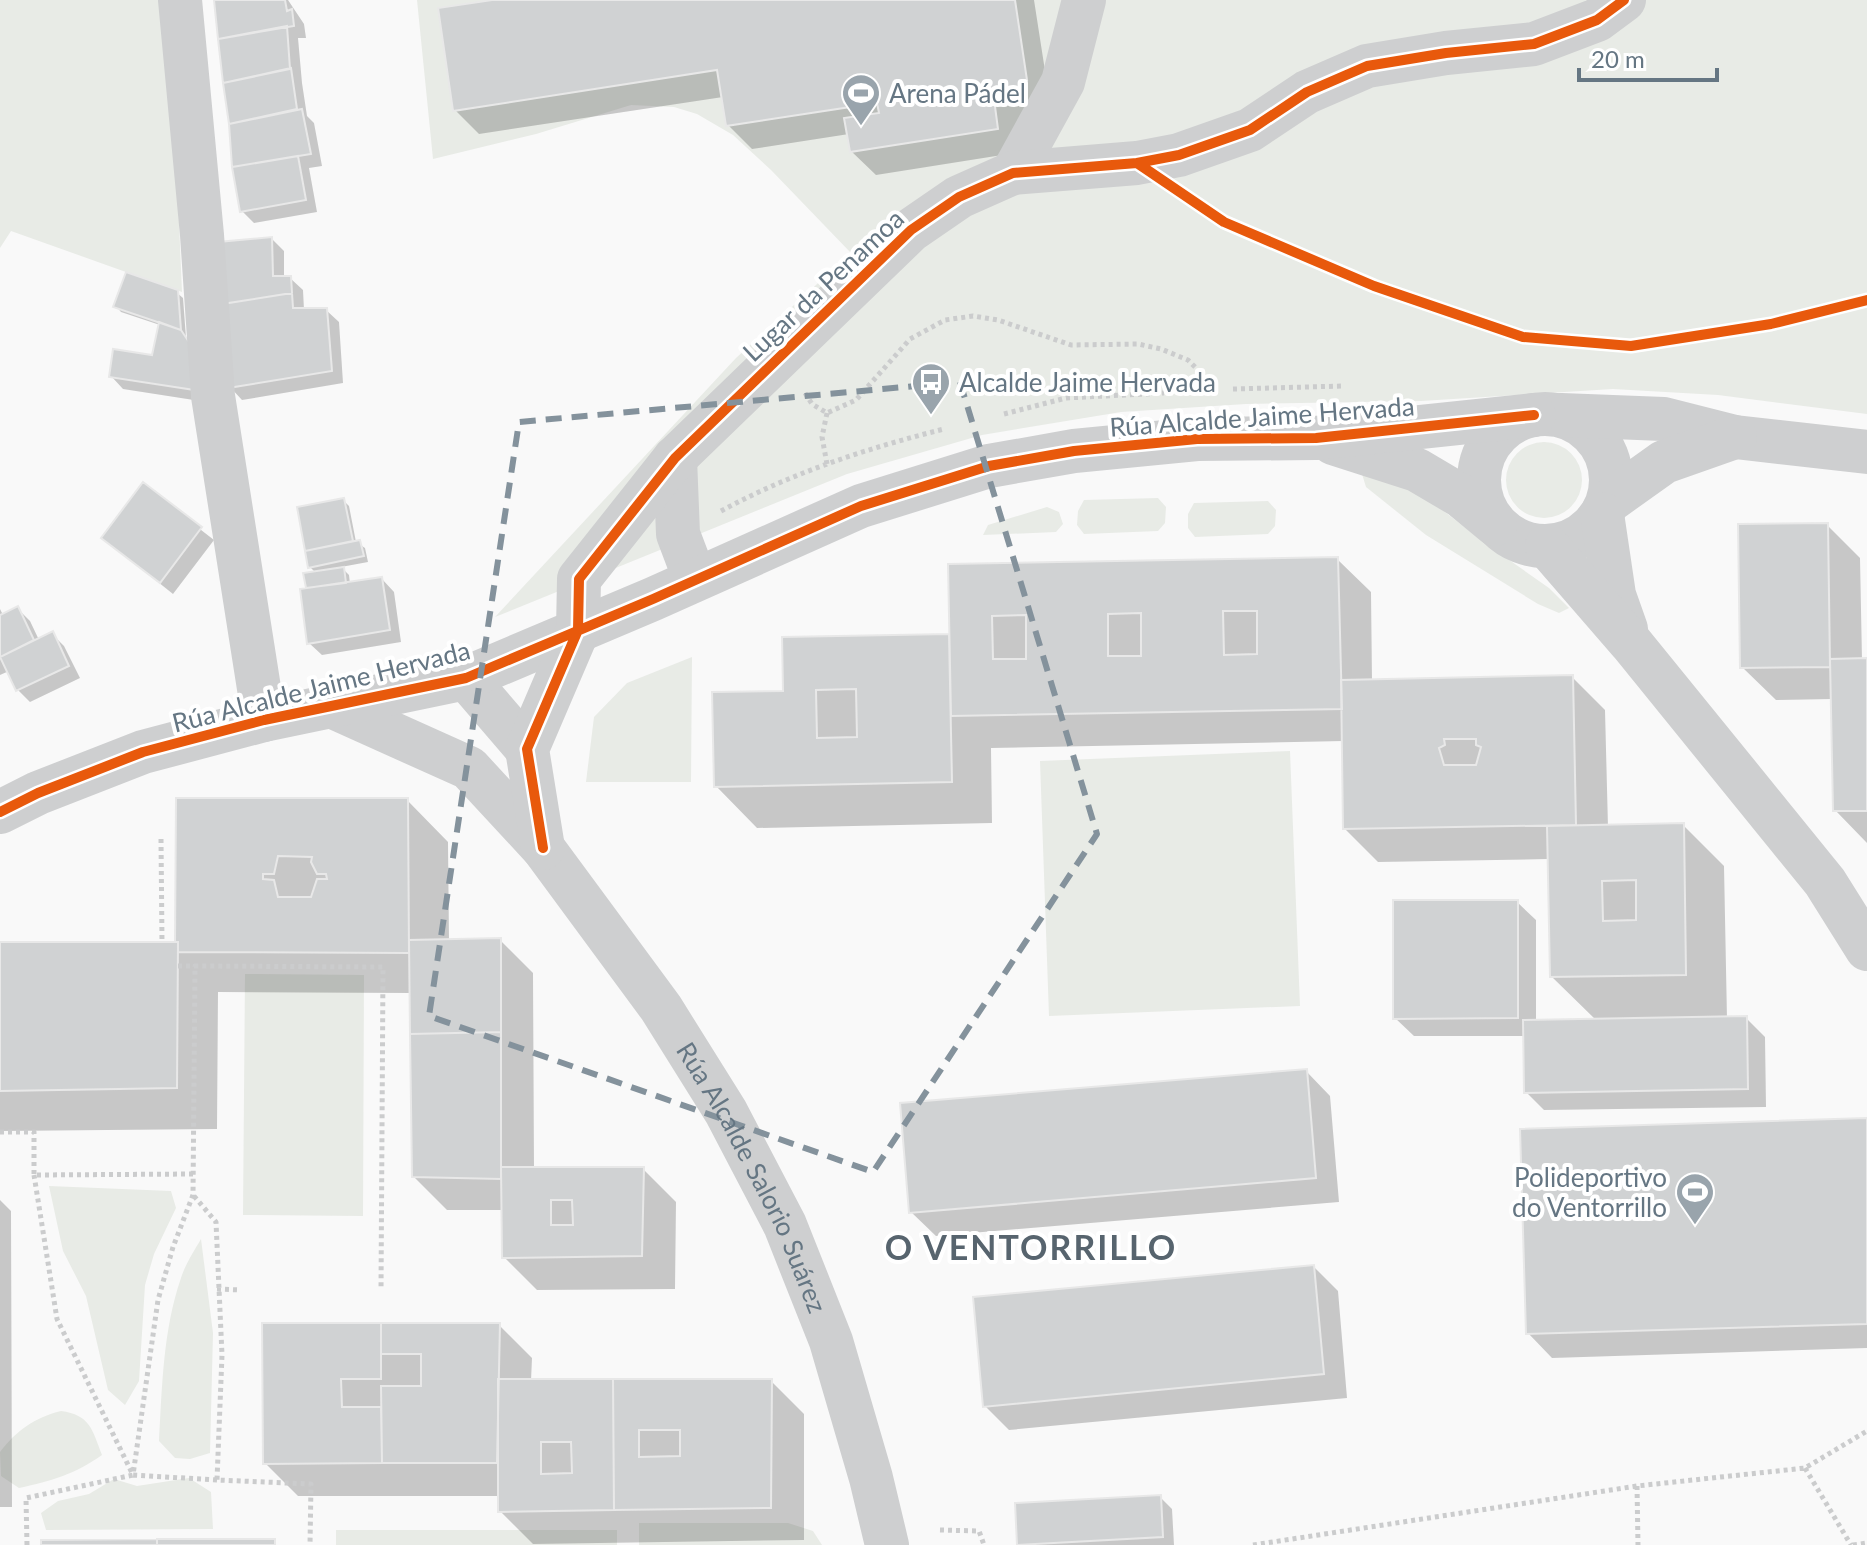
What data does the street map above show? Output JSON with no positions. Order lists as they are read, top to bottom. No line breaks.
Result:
{"streets":{"street":["Lugar da Penamoa","Rúa Alcalde Jaime Hervada","Rúa Alcalde Salorio Suárez"]},"crossings":[["Lugar da Penamoa","Rúa Alcalde Jaime Hervada"],["Rúa Alcalde Jaime Hervada","Rúa Alcalde Salorio Suárez"]],"districts":["O VENTORRILLO"],"places":{"sports":["Arena Pádel","Polideportivo do Ventorrillo"],"bus stop":["Alcalde Jaime Hervada"]},"scale_bar":"20 m"}
